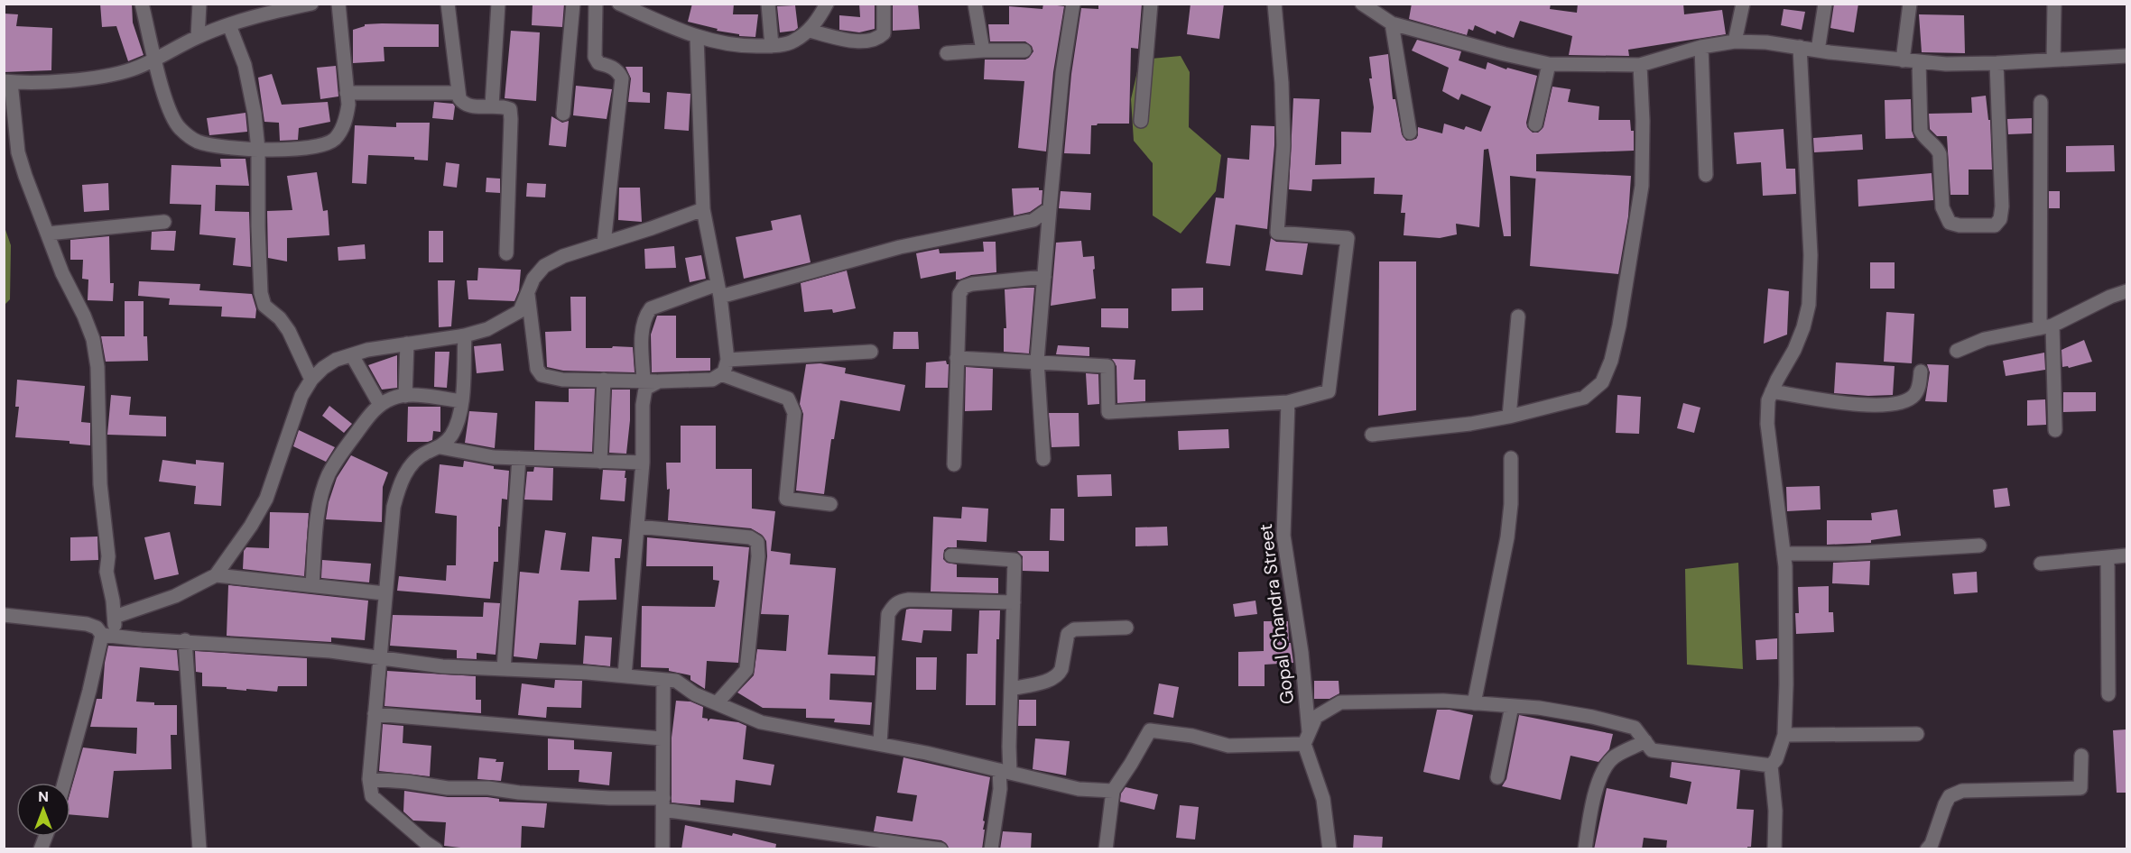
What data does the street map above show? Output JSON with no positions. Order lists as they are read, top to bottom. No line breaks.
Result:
{"streets":{"street":["Gopal Chandra Street"]},"north":"top"}
